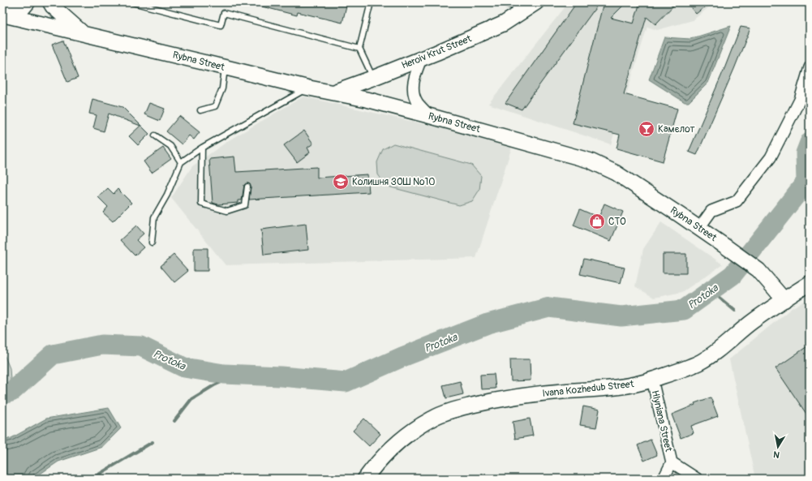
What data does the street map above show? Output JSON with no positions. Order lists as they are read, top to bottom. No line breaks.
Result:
{"streets":{"street":["Heroiv Krut Street","Rybna Street","Ivana Kozhedub Street","Hlyniana Street"]},"crossings":[["Heroiv Krut Street","Rybna Street"],["Rybna Street","Ivana Kozhedub Street"],["Ivana Kozhedub Street","Hlyniana Street"]],"water":["Protoka"],"places":{"bar":["Камєлот"],"school or university":["Колишня ЗОШ №10"],"shop":["СТО"]},"north":"bottom"}
